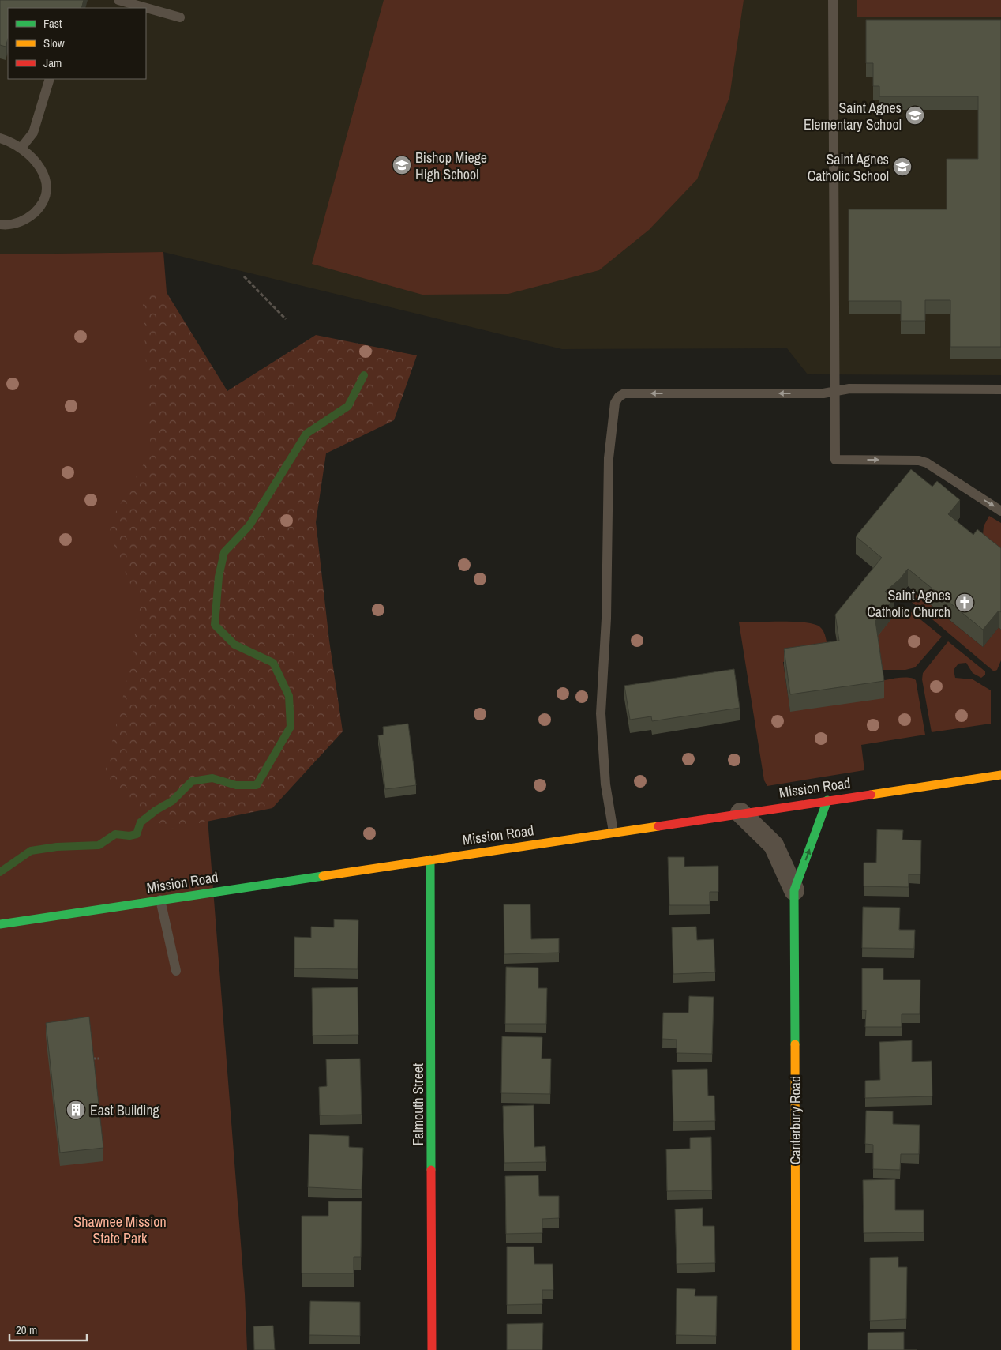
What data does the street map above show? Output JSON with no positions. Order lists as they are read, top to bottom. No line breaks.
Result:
{"streets":{"street":["Mission Road","Falmouth Street","Canterbury Road"]},"crossings":[["Mission Road","Falmouth Street"],["Mission Road","Canterbury Road"]],"parks":["Shawnee Mission State Park"],"places":{"school or university":["Saint Agnes Elementary School","Bishop Miege High School","Saint Agnes Catholic School"],"church":["Saint Agnes Catholic Church"],"building":["East Building"]},"legend":["Fast","Slow","Jam"],"scale_bar":"20 m"}
